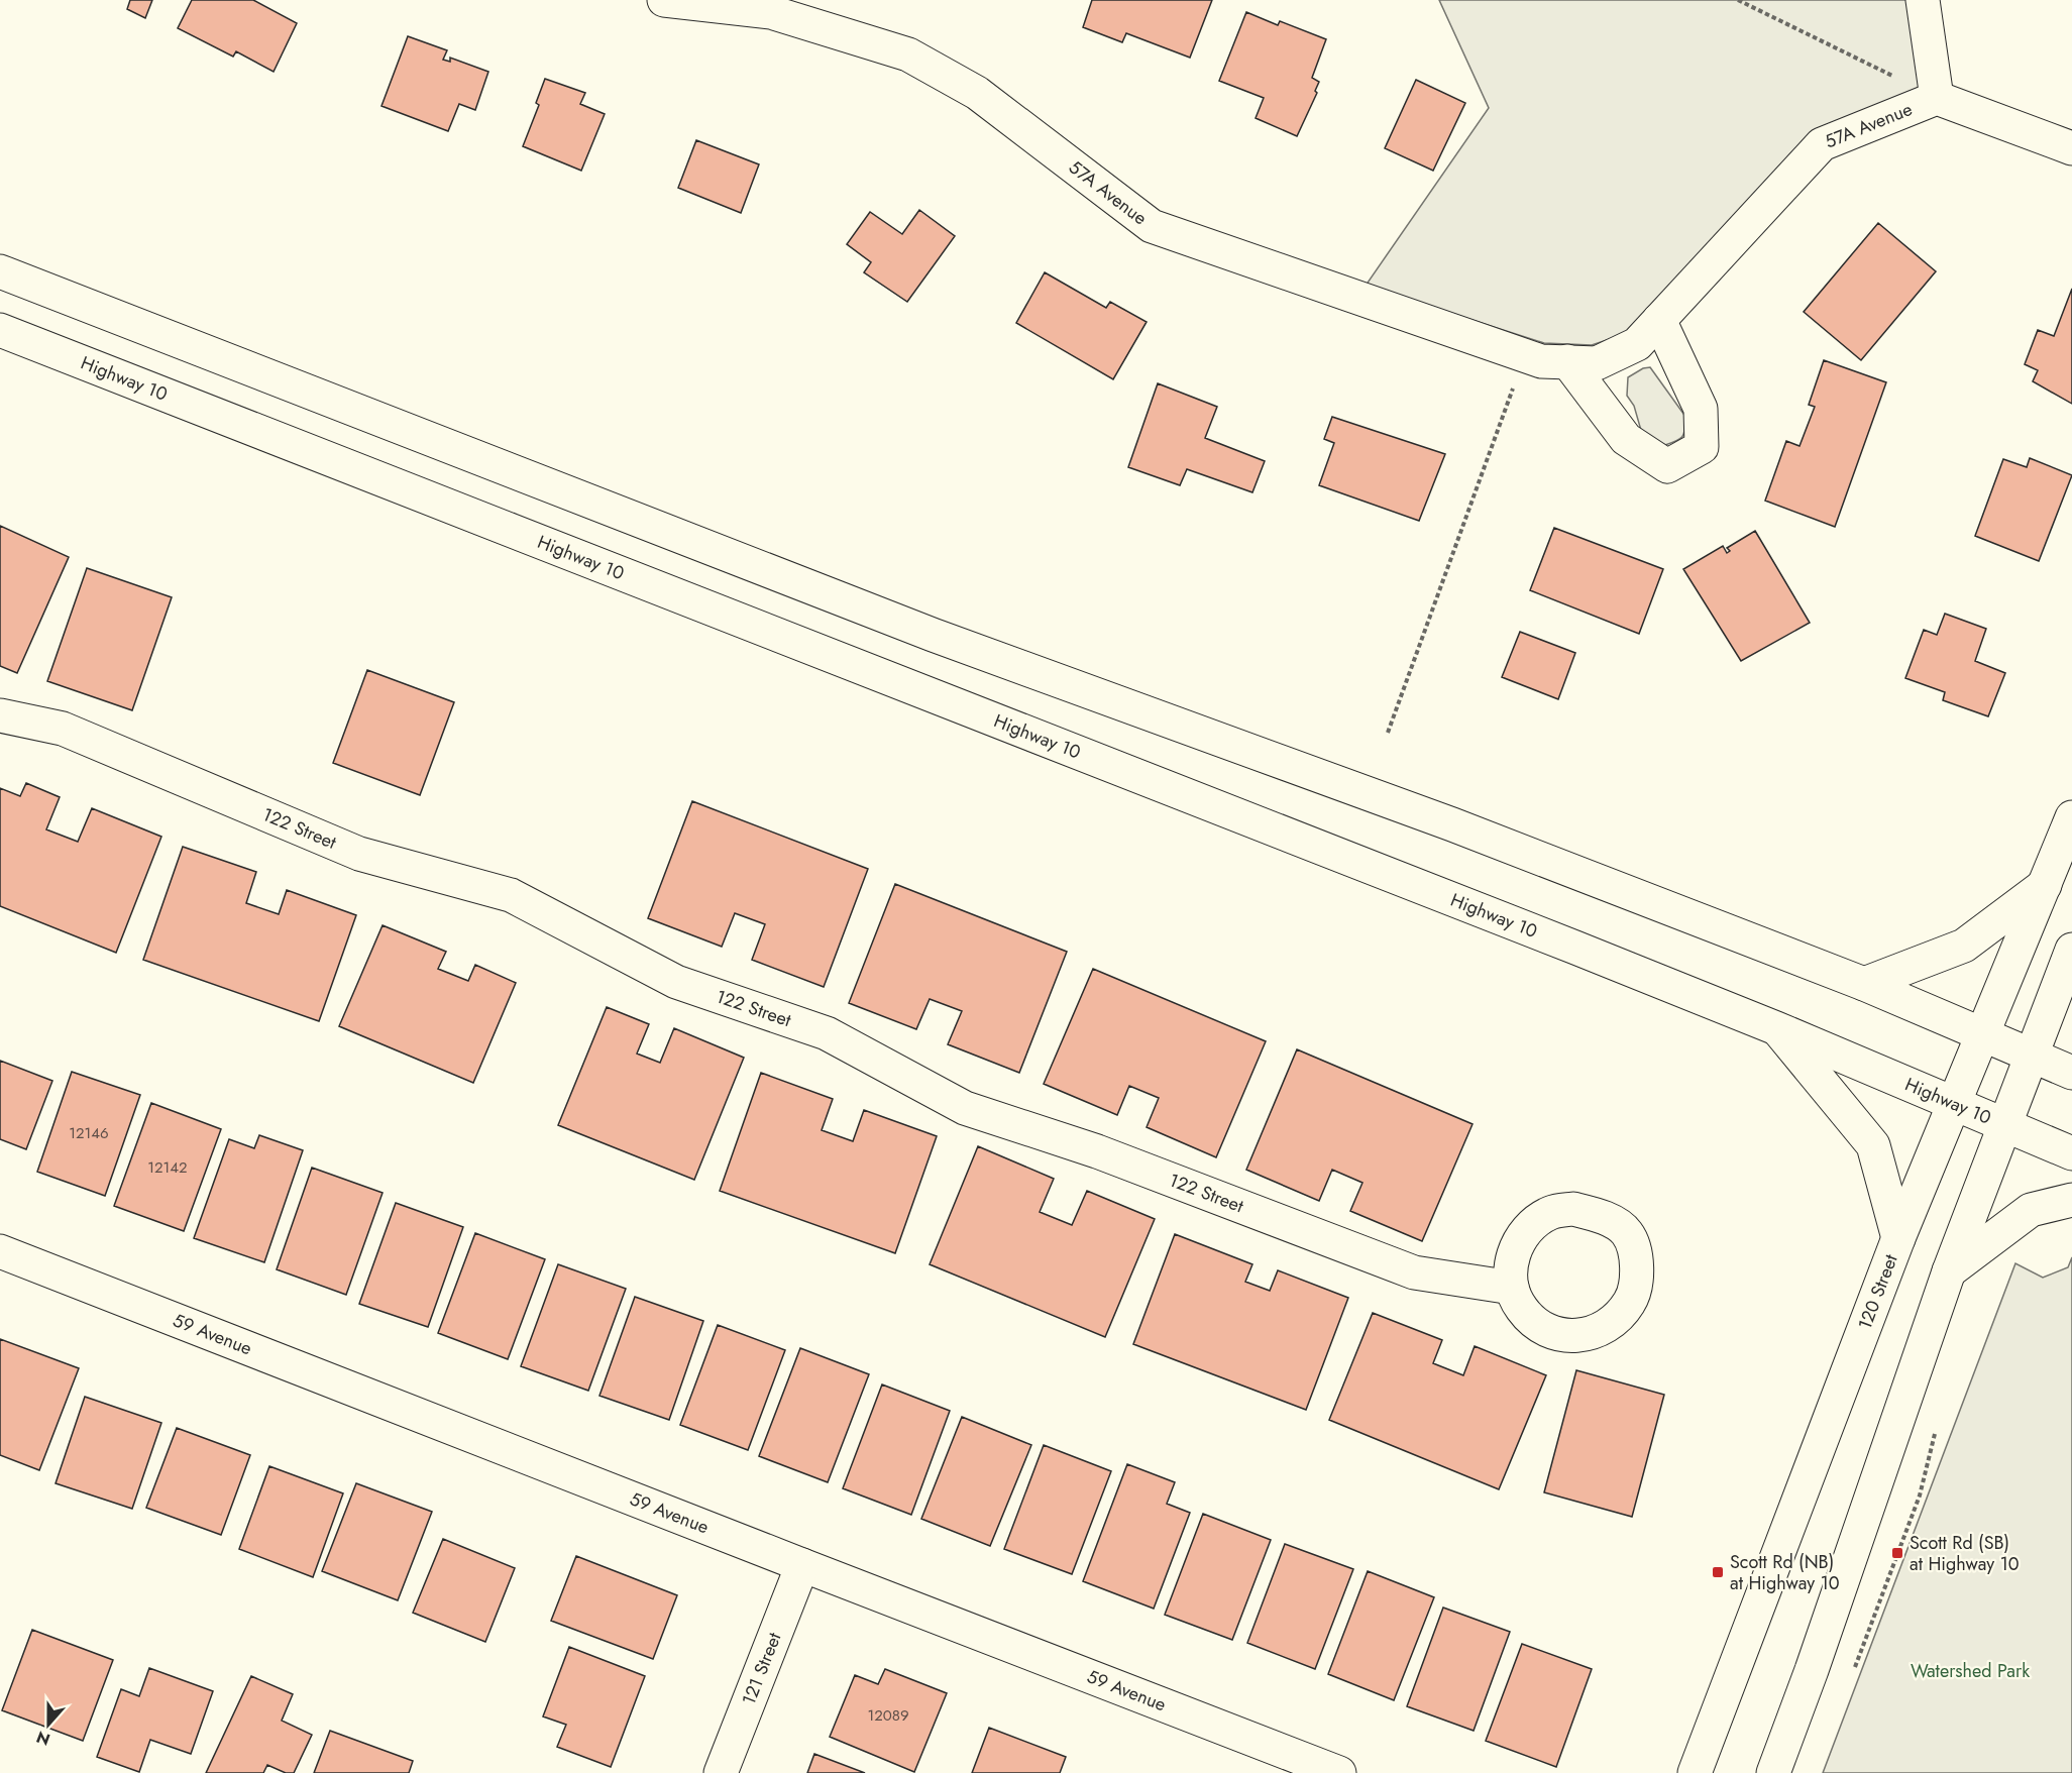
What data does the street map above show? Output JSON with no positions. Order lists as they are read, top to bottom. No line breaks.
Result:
{"streets":{"main road":["57A Avenue","Highway 10","122 Street","120 Street","59 Avenue","121 Street"]},"crossings":[["Highway 10","120 Street"],["59 Avenue","121 Street"]],"parks":["Watershed Park"],"places":{"transit":["Scott Rd (SB) at Highway 10","Scott Rd (NB) at Highway 10"]},"house_numbers":["12146","12142","12089"],"north":"bottom"}
